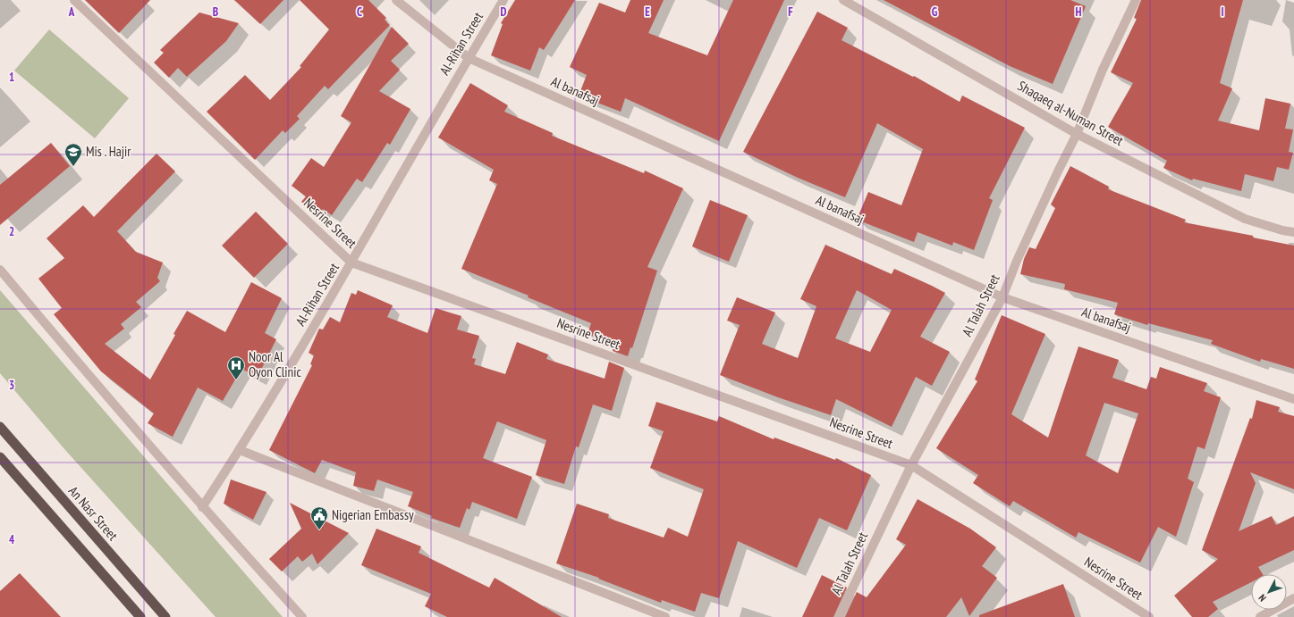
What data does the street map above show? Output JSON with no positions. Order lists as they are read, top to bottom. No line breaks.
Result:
{"streets":{"highway":["An Nasr Street"],"street":["Al-Rihan Street","Al banafsaj","Shaqaeq al-Numan Street","Nesrine Street","Al Talah Street"]},"crossings":[["Al-Rihan Street","Al banafsaj"],["Al-Rihan Street","Nesrine Street"],["Al banafsaj","Al Talah Street"],["Shaqaeq al-Numan Street","Al Talah Street"],["Nesrine Street","Al Talah Street"]],"places":{"school or university":["Mis . Hajir"],"hospital":["Noor Al Oyon Clinic"],"public building":["Nigerian Embassy"]},"north":"bottom left","grid":{"columns":["A","B","C","D","E","F","G","H","I"],"rows":["1","2","3","4"]}}
